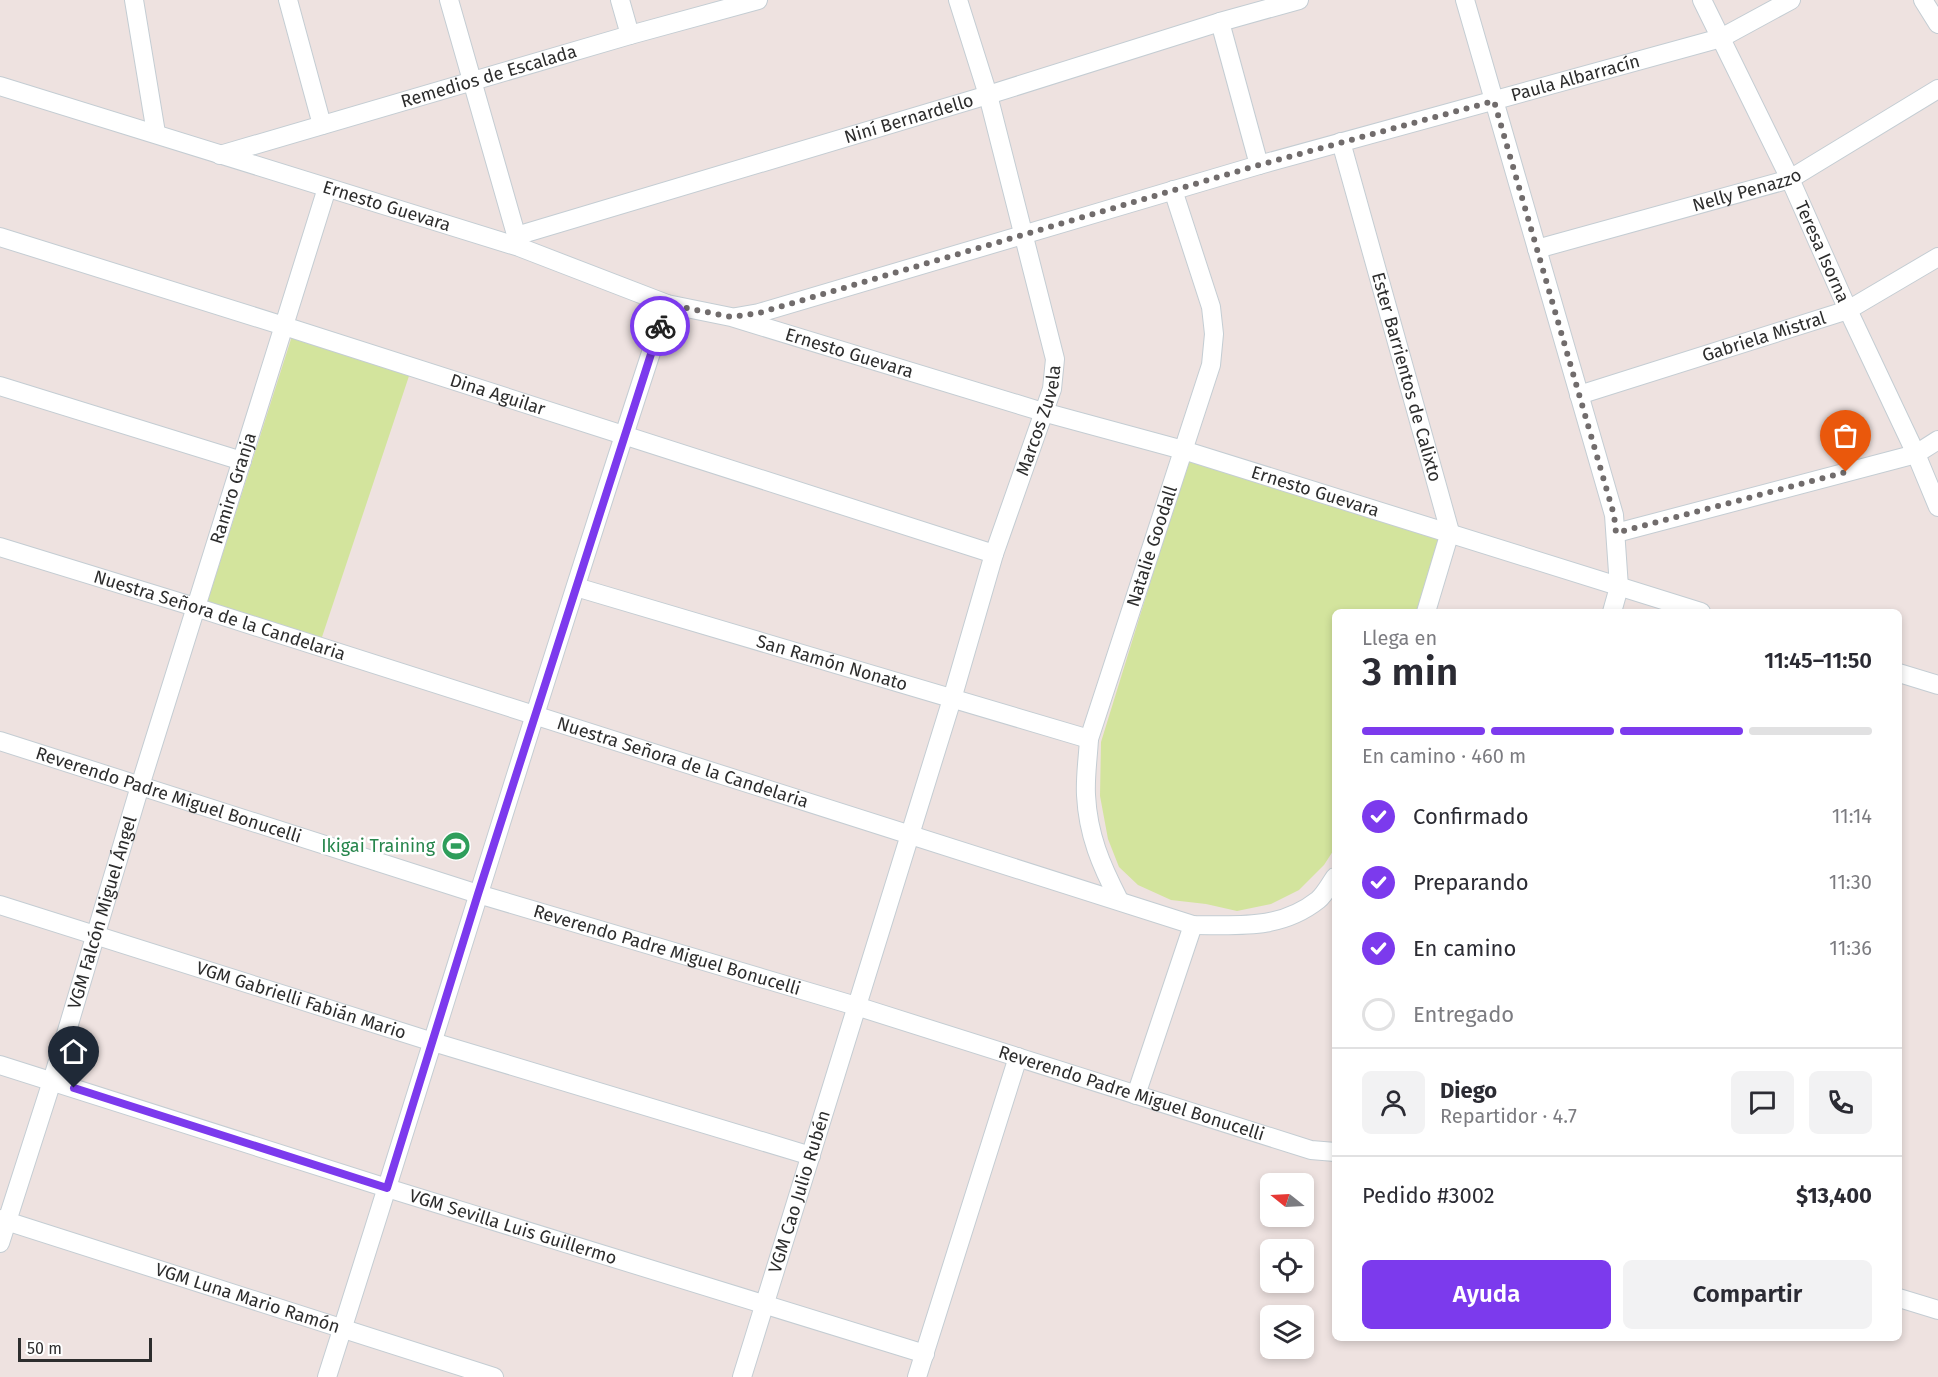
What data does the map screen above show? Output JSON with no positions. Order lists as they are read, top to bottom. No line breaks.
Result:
{"streets":{"street":["Remedios de Escalada","Paula Albarracín","Niní Bernardello","Nelly Penazzo","Ernesto Guevara","Teresa Isorna","Gabriela Mistral","Ester Barrientos de Calixto","Dina Aguilar","Marcos Zuvela","Ramiro Granja","Natalie Goodall","Nuestra Señora de la Candelaria","San Ramón Nonato","Reverendo Padre Miguel Bonucelli","VGM Falcón Miguel Ángel","VGM Gabrielli Fabián Mario","VGM Cao Julio Rubén","VGM Sevilla Luis Guillermo","VGM Luna Mario Ramón"]},"crossings":[["Remedios de Escalada","Ernesto Guevara"],["Paula Albarracín","Ernesto Guevara"],["Paula Albarracín","Teresa Isorna"],["Paula Albarracín","Ester Barrientos de Calixto"],["Paula Albarracín","Marcos Zuvela"],["Paula Albarracín","Natalie Goodall"],["Niní Bernardello","Ernesto Guevara"],["Niní Bernardello","Marcos Zuvela"],["Nelly Penazzo","Teresa Isorna"],["Ernesto Guevara","Ester Barrientos de Calixto"],["Ernesto Guevara","Marcos Zuvela"],["Ernesto Guevara","Ramiro Granja"],["Ernesto Guevara","Natalie Goodall"],["Teresa Isorna","Gabriela Mistral"],["Dina Aguilar","Marcos Zuvela"],["Dina Aguilar","Ramiro Granja"],["Marcos Zuvela","Nuestra Señora de la Candelaria"],["Marcos Zuvela","San Ramón Nonato"],["Marcos Zuvela","VGM Cao Julio Rubén"],["Ramiro Granja","Nuestra Señora de la Candelaria"],["Ramiro Granja","Reverendo Padre Miguel Bonucelli"],["Ramiro Granja","VGM Falcón Miguel Ángel"],["Natalie Goodall","Nuestra Señora de la Candelaria"],["Natalie Goodall","San Ramón Nonato"],["Nuestra Señora de la Candelaria","VGM Cao Julio Rubén"],["Reverendo Padre Miguel Bonucelli","VGM Falcón Miguel Ángel"],["Reverendo Padre Miguel Bonucelli","VGM Cao Julio Rubén"],["VGM Falcón Miguel Ángel","VGM Gabrielli Fabián Mario"],["VGM Falcón Miguel Ángel","VGM Sevilla Luis Guillermo"],["VGM Falcón Miguel Ángel","VGM Luna Mario Ramón"],["VGM Gabrielli Fabián Mario","VGM Cao Julio Rubén"],["VGM Cao Julio Rubén","VGM Sevilla Luis Guillermo"]],"places":{"sports":["Ikigai Training"]},"scale_bar":"50 m","north":"left","page":{"heading":["3 min","Llega en","11:45–11:50"],"panel":["Diego","Repartidor · 4.7","Pedido #3002","$13,400"],"bar":"En camino · 460 m","list":[["Confirmado","11:14"],["Preparando","11:30"],["En camino","11:36"],"Entregado"],"buttons":["Ayuda","Compartir"],"scale":"50 m"}}
